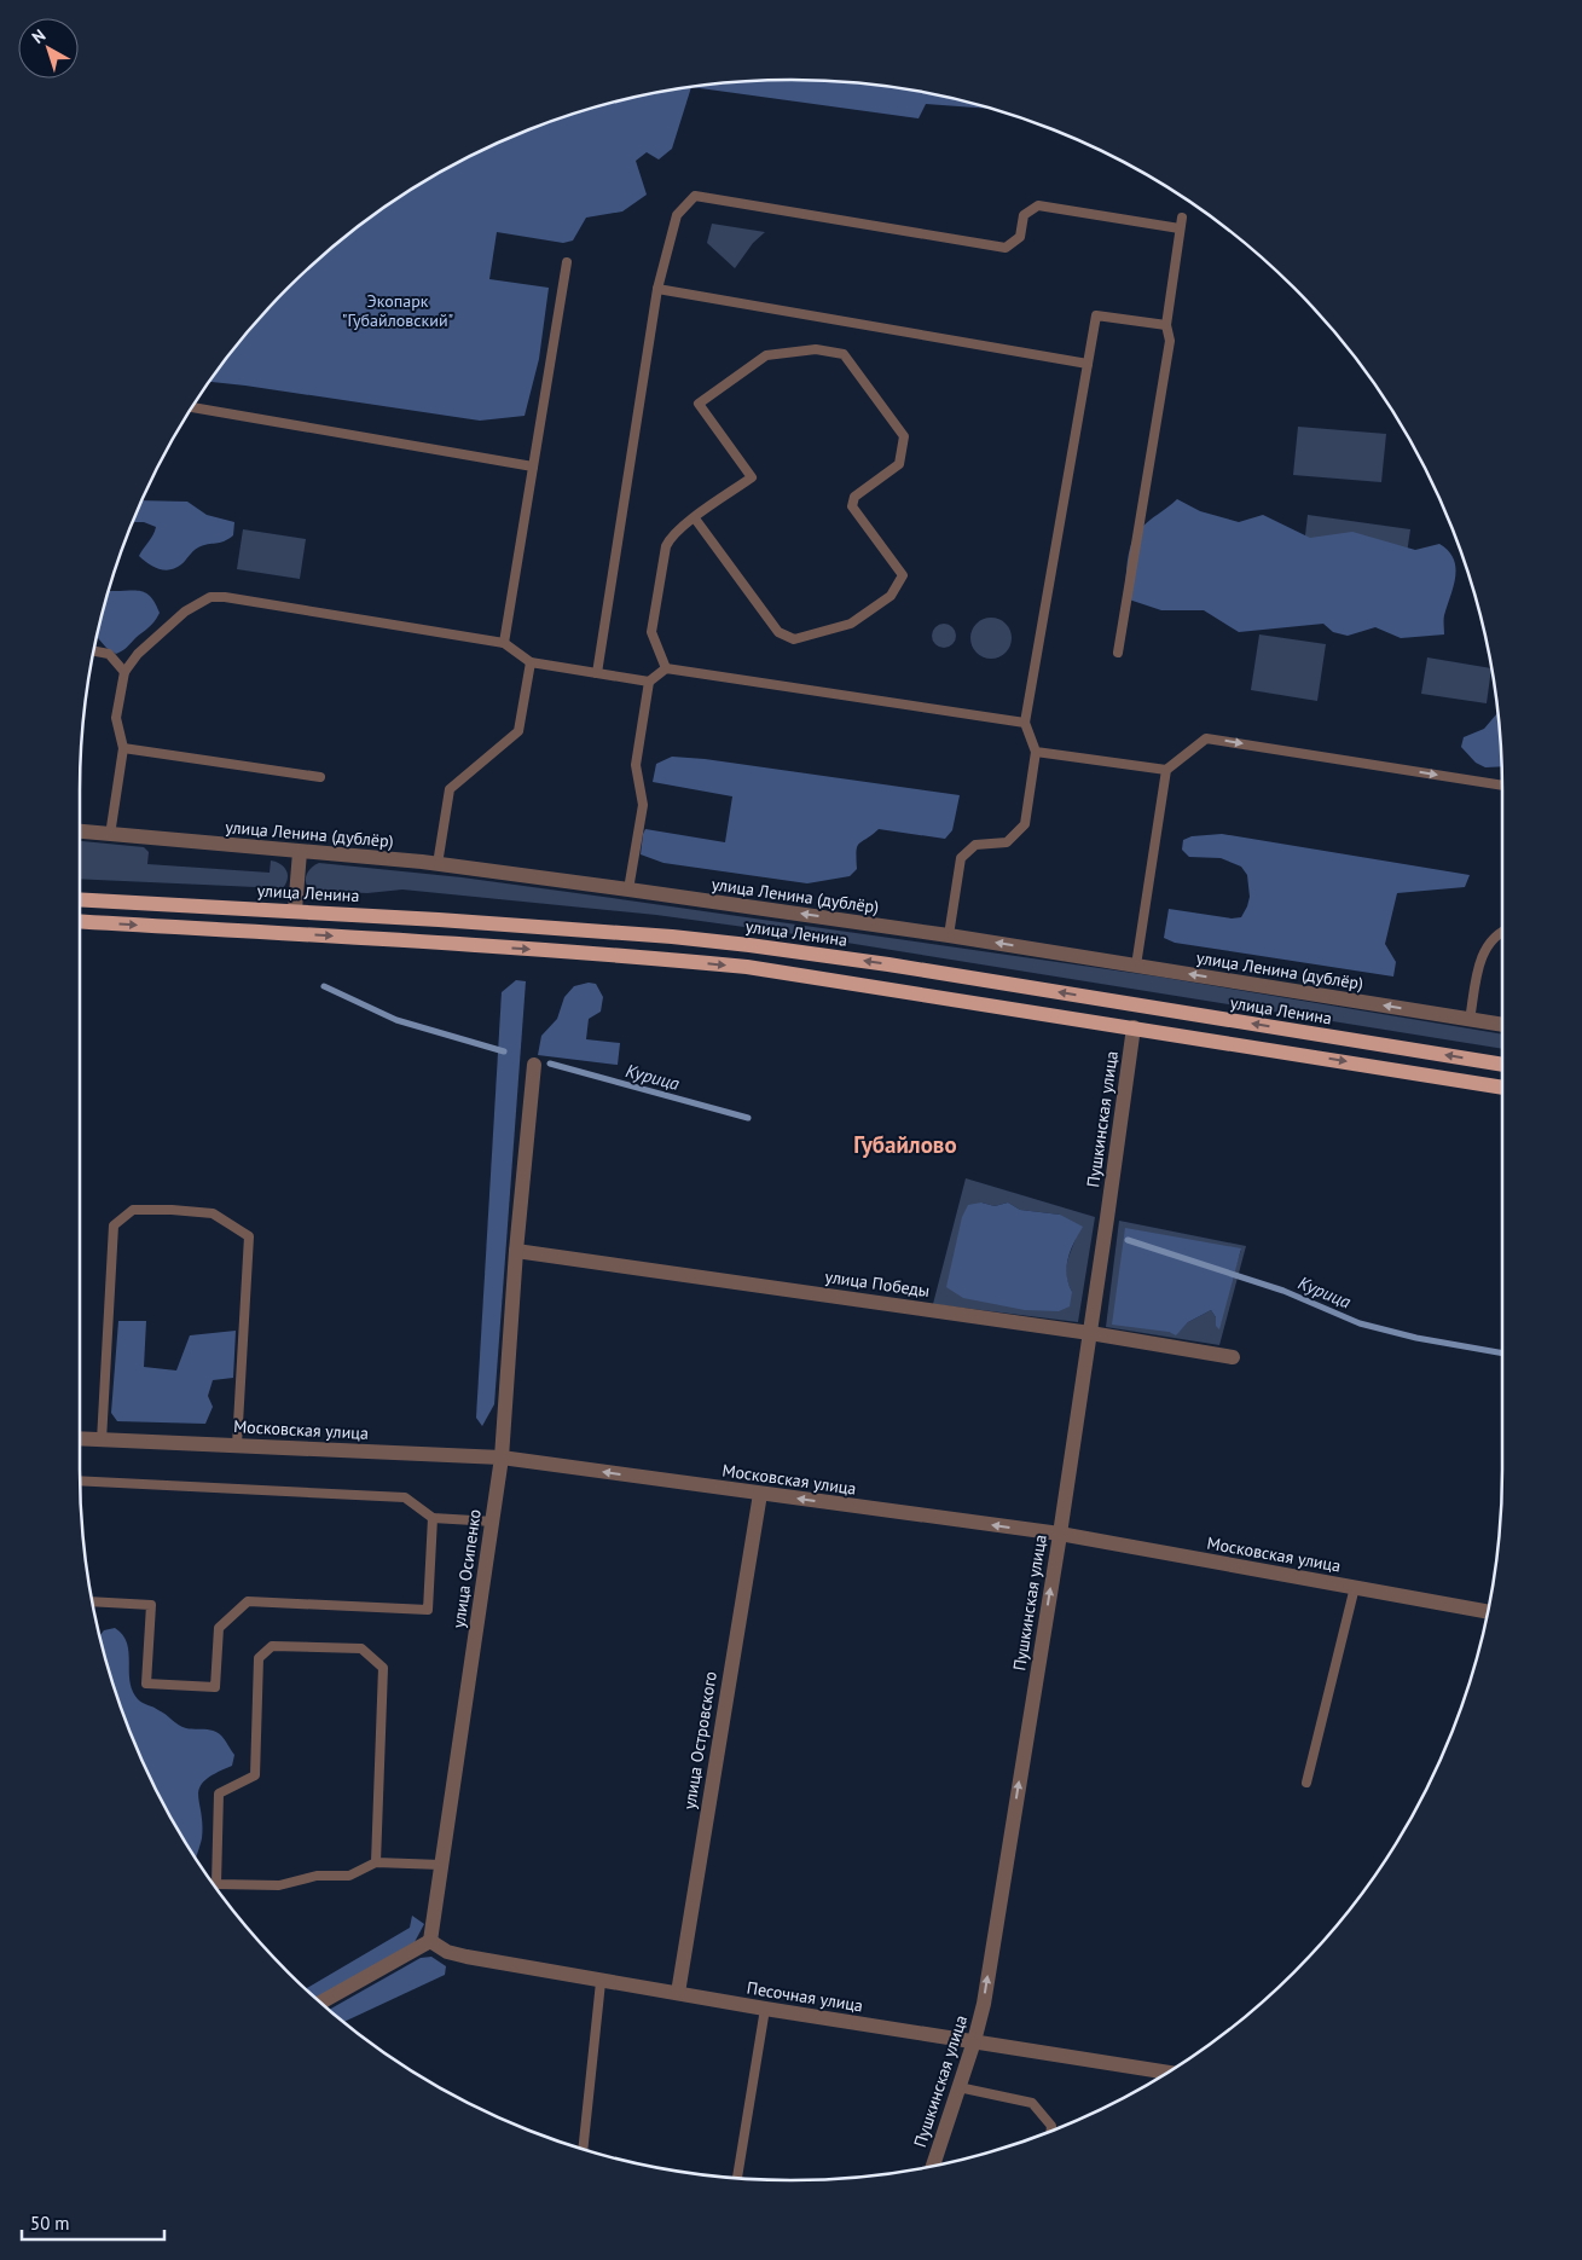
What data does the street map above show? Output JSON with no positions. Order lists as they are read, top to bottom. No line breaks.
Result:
{"streets":{"main road":["улица Ленина"],"street":["улица Ленина (дублёр)","Пушкинская улица","улица Победы","Московская улица","улица Осипенко","улица Островского","Песочная улица"]},"crossings":[["Пушкинская улица","улица Победы"],["Пушкинская улица","Московская улица"],["Пушкинская улица","Песочная улица"],["улица Победы","улица Осипенко"],["Московская улица","улица Осипенко"],["Московская улица","улица Островского"],["улица Осипенко","Песочная улица"],["улица Островского","Песочная улица"]],"one_way":["улица Ленина (дублёр)","Пушкинская улица","Московская улица"],"districts":["Губайлово"],"water":["Курица"],"parks":["Экопарк \"Губайловский\""],"scale_bar":"50 m","north":"top left"}
